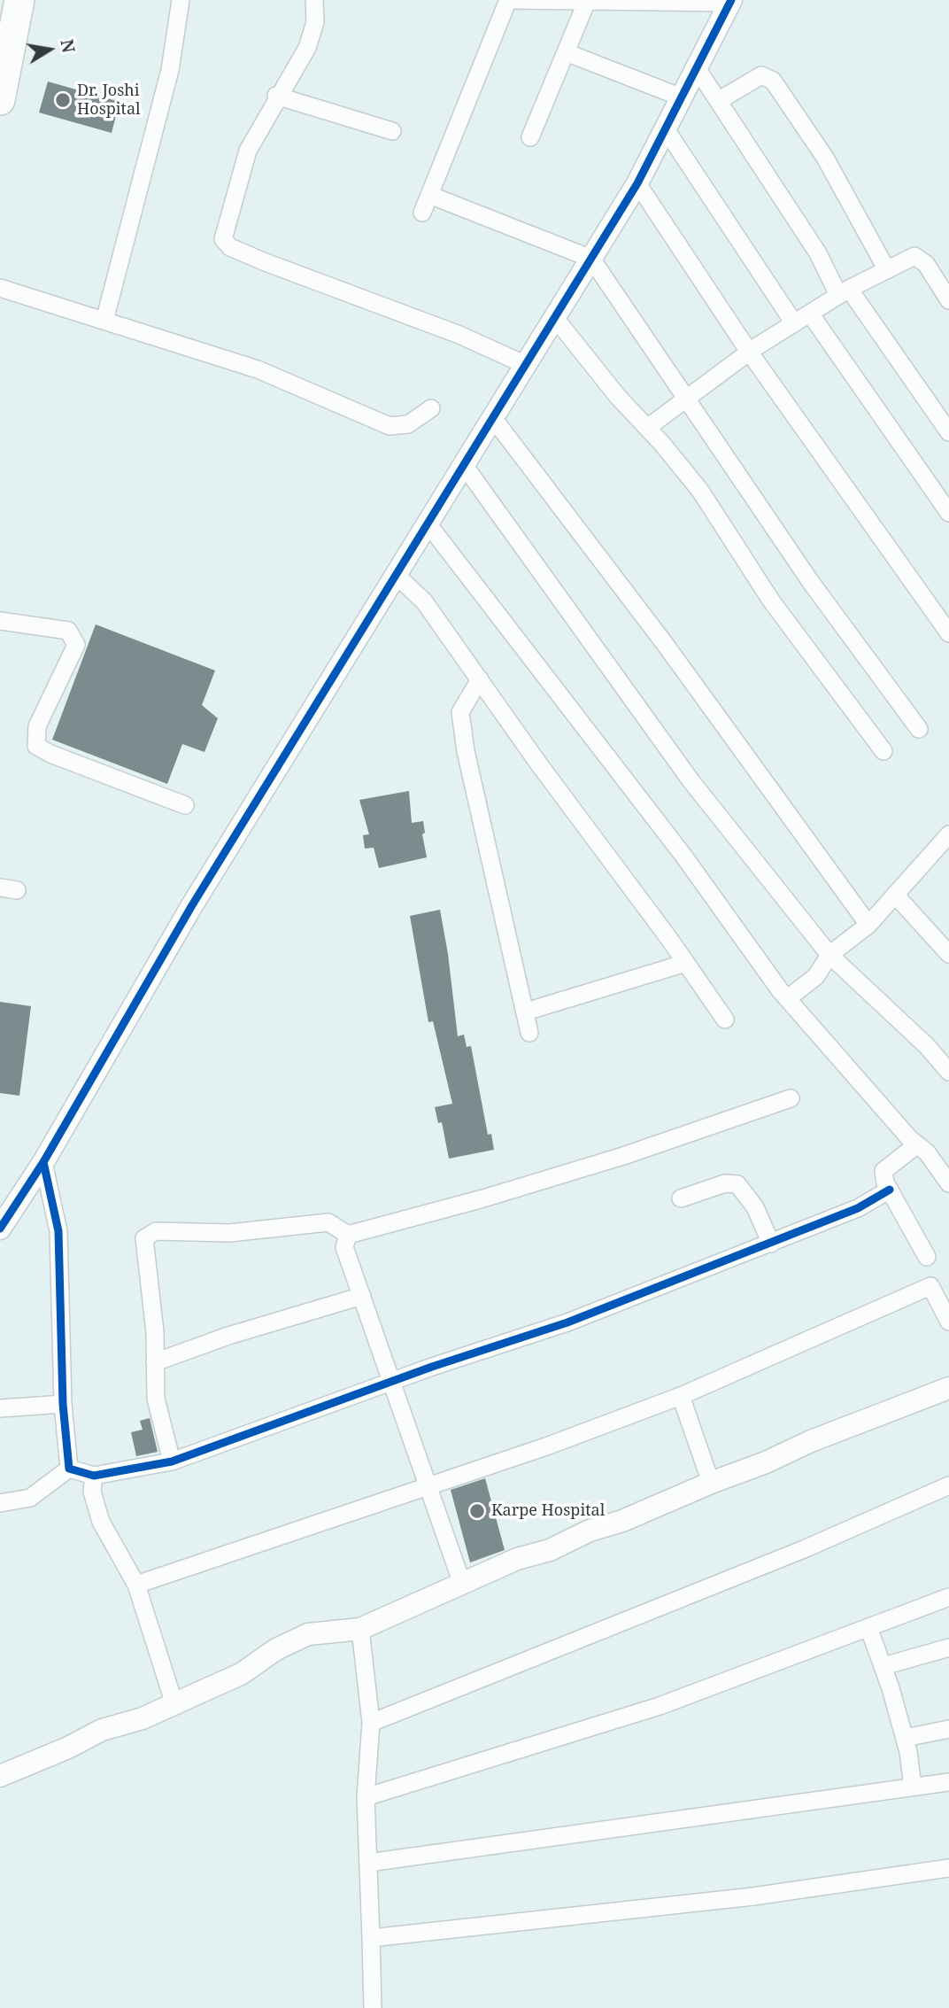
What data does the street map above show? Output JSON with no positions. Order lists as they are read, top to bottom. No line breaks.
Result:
{"places":["Dr. Joshi Hospital","Karpe Hospital"],"north":"right"}
